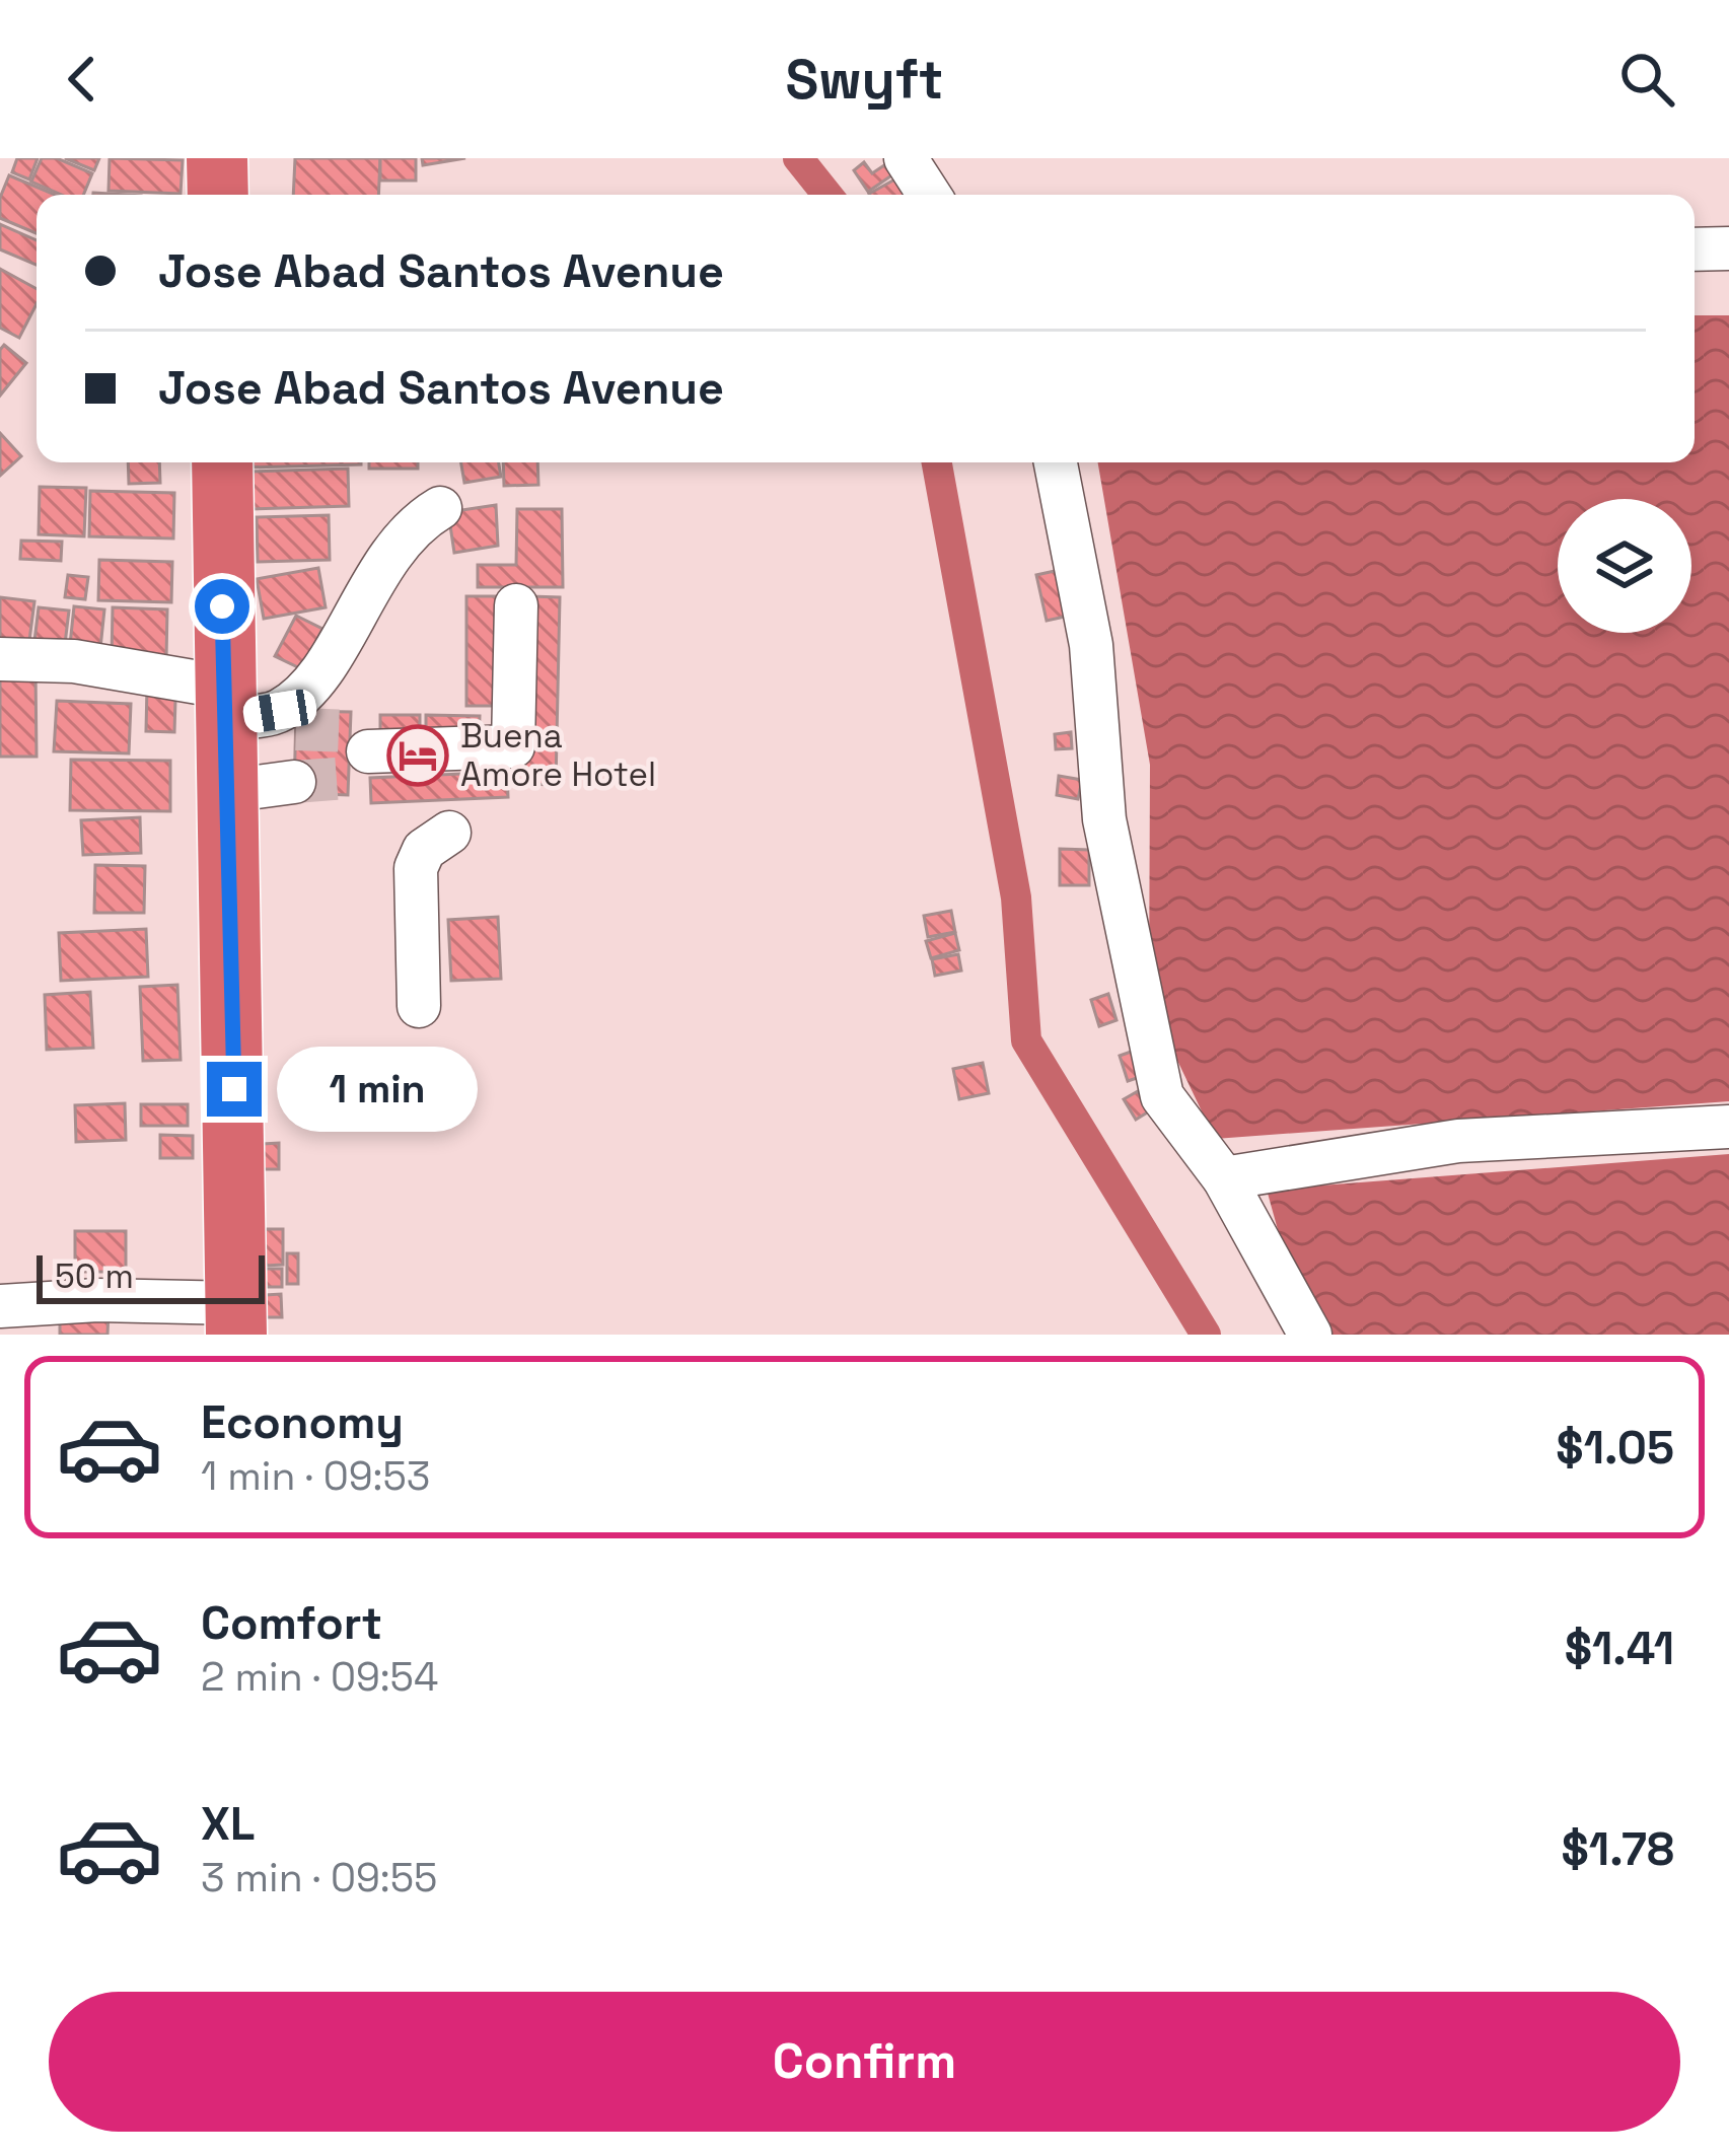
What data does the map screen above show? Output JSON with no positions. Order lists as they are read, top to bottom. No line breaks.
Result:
{"places":{"hotel":["Buena Amore Hotel"]},"scale_bar":"50 m","page":{"header":"Swyft","banner":["Jose Abad Santos Avenue","Jose Abad Santos Avenue"],"bubble":"1 min","scale":"50 m","list":[{"name":"Economy","note":"1 min · 09:53","value":"$1.05"},{"name":"Comfort","note":"2 min · 09:54","value":"$1.41"},{"name":"XL","note":"3 min · 09:55","value":"$1.78"}],"buttons":"Confirm"}}
